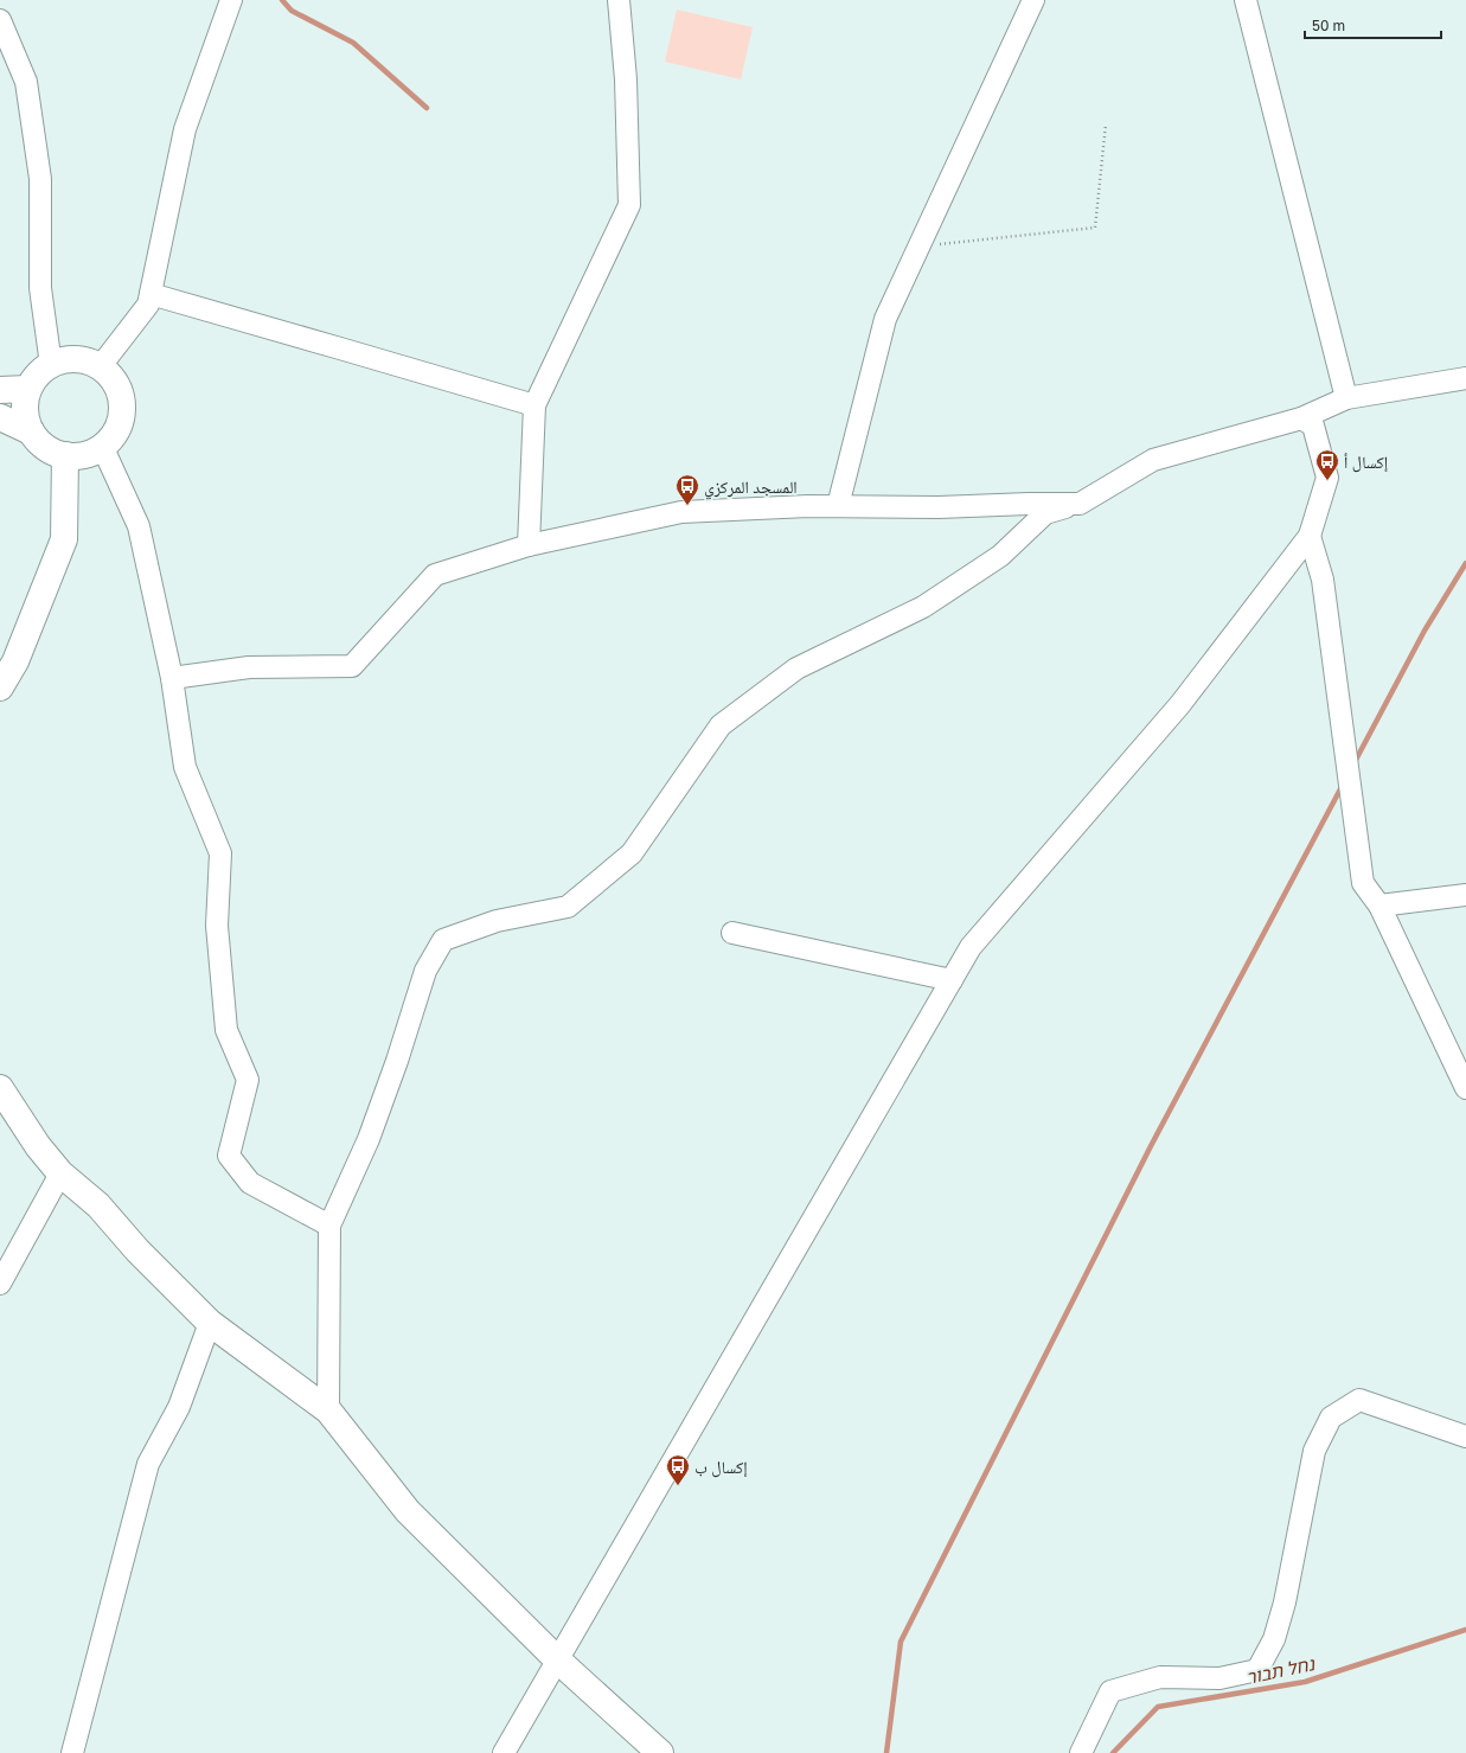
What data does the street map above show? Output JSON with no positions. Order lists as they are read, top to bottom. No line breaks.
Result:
{"water":["נחל תבור"],"places":{"bus stop":["إكسال أ","المسجد المركزي","إكسال ب"]},"scale_bar":"50 m"}
